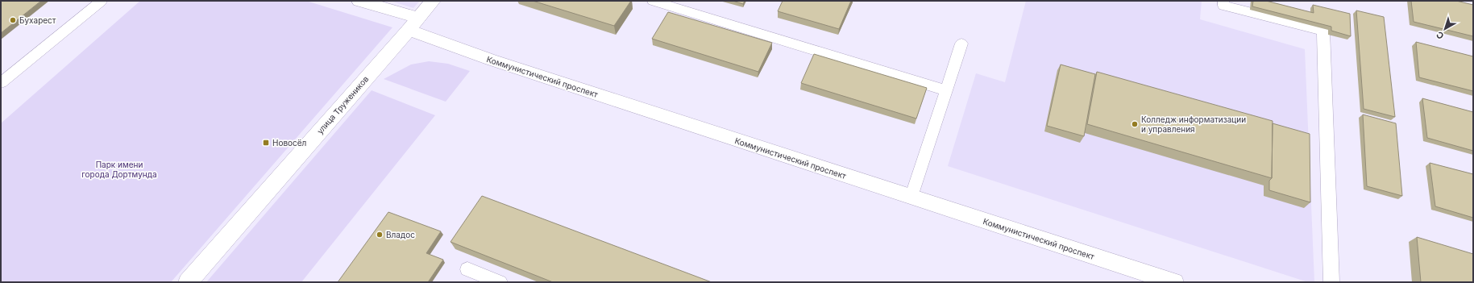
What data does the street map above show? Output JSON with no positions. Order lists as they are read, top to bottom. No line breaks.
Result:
{"streets":{"main road":["Коммунистический проспект","улица Тружеников"]},"crossings":[["Коммунистический проспект","улица Тружеников"]],"parks":["Парк имени города Дортмунда"],"places":{"other":["Бухарест","Колледж информатизации и управления","Владос"],"transit":["Новосёл"]},"north":"bottom left"}
